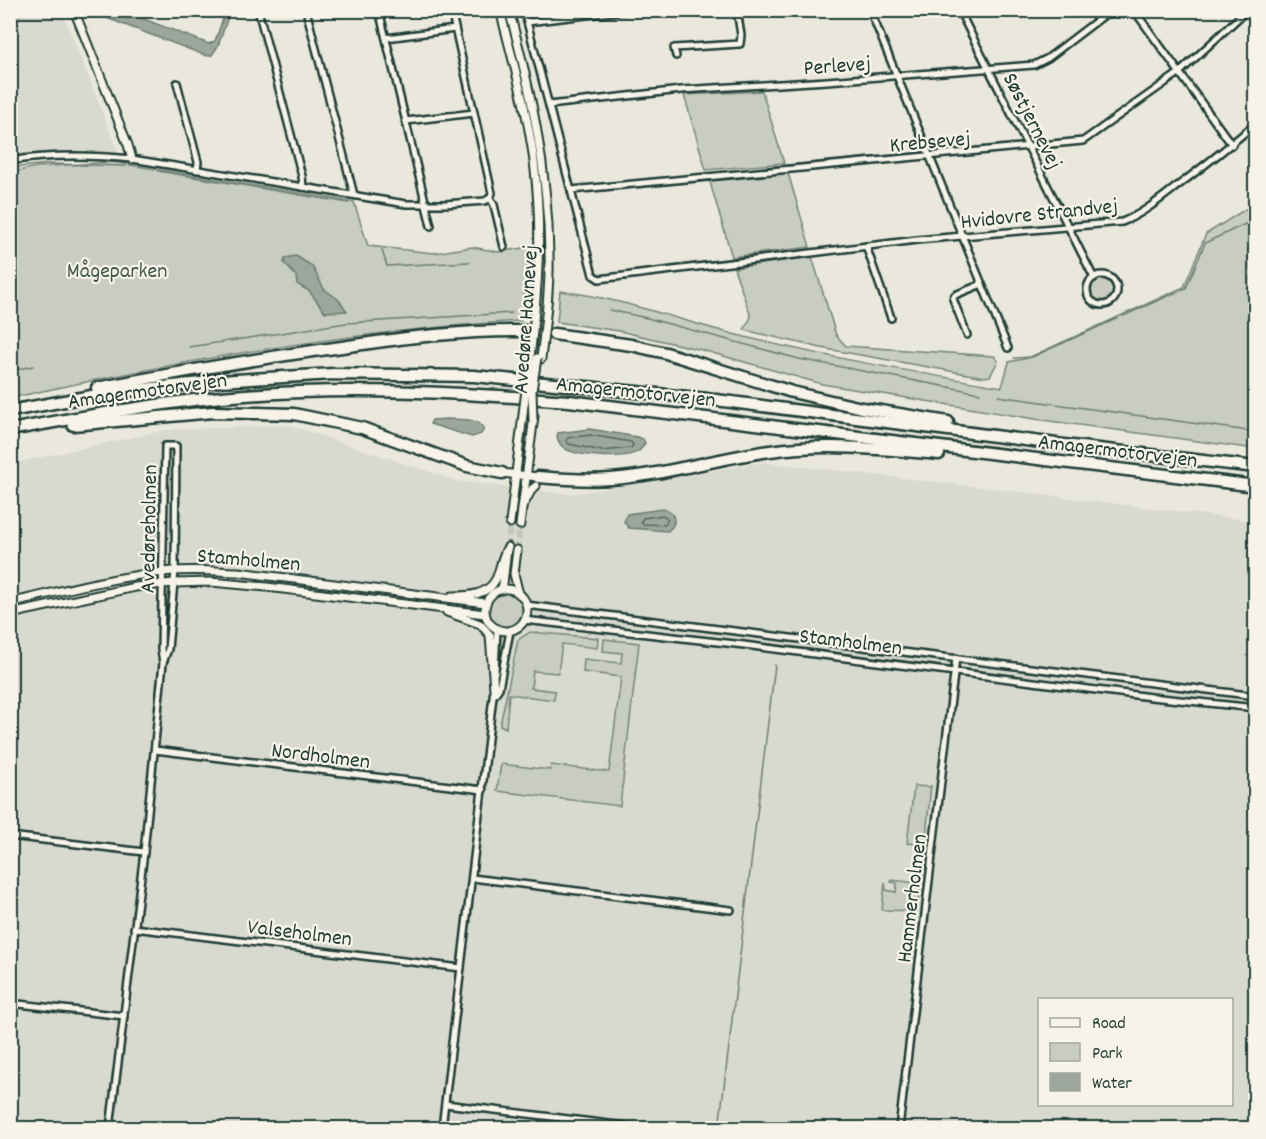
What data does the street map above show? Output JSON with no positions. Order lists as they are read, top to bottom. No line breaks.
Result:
{"streets":{"highway":["Amagermotorvejen"],"street":["Perlevej","Søstjernevej","Krebsevej","Hvidovre Strandvej","Avedøre Havnevej","Avedøreholmen","Stamholmen","Nordholmen","Hammerholmen","Valseholmen"]},"crossings":[["Perlevej","Søstjernevej"],["Søstjernevej","Krebsevej"],["Søstjernevej","Hvidovre Strandvej"],["Krebsevej","Hvidovre Strandvej"],["Avedøreholmen","Stamholmen"],["Avedøreholmen","Nordholmen"],["Avedøreholmen","Valseholmen"],["Stamholmen","Hammerholmen"]],"parks":["Mågeparken"],"legend":["Road","Park","Water"]}
